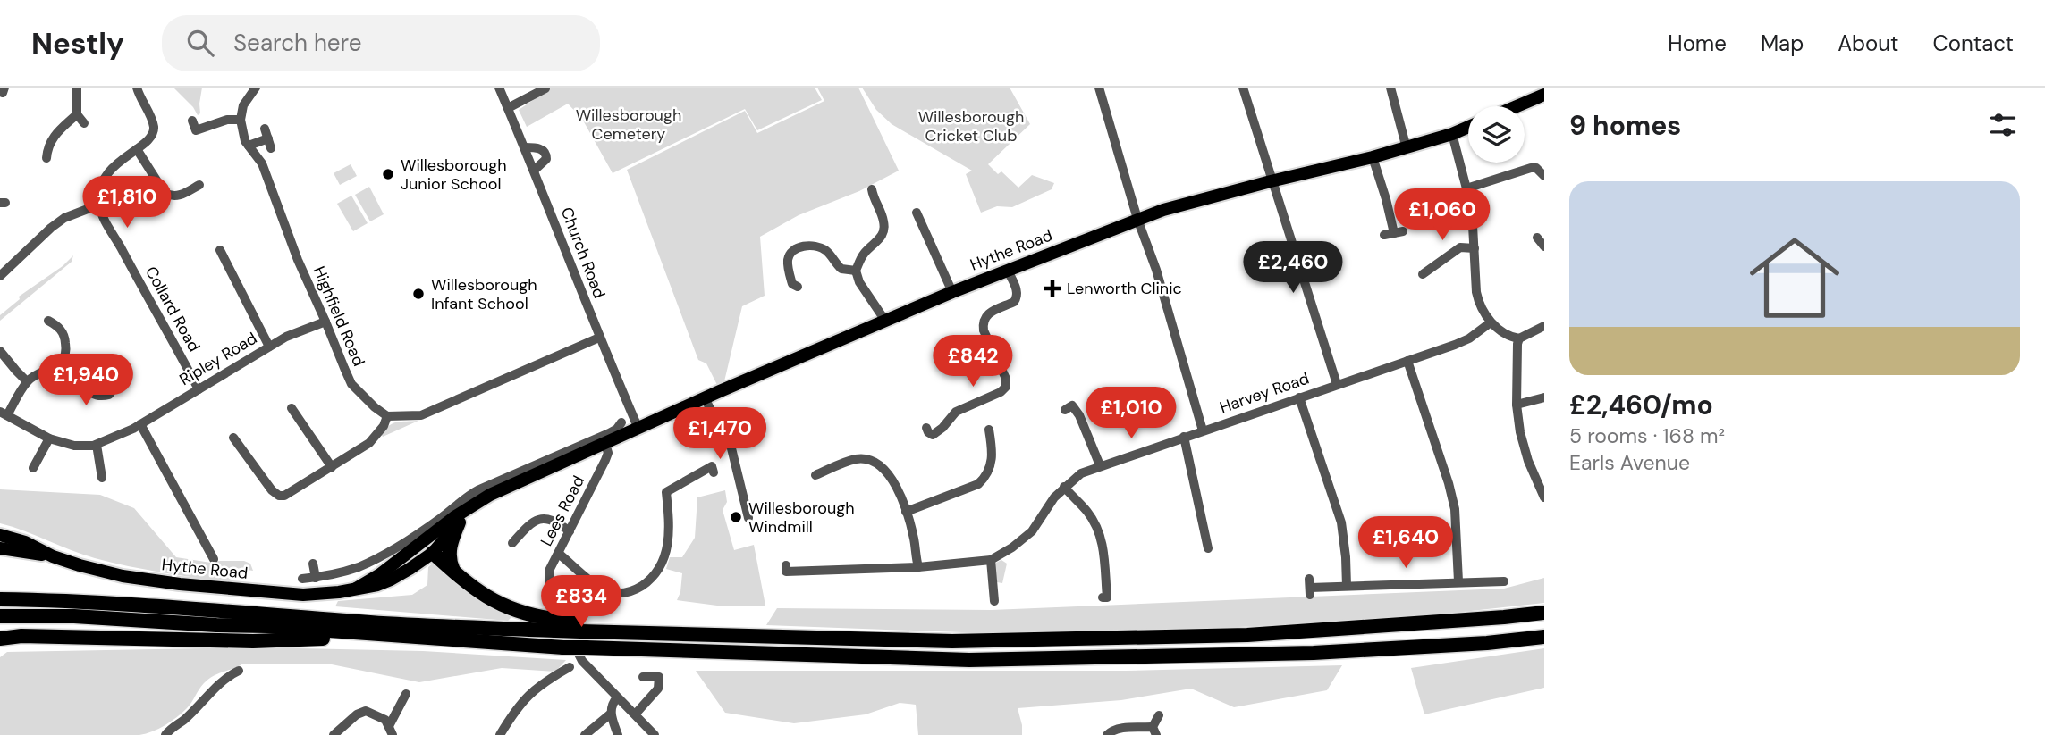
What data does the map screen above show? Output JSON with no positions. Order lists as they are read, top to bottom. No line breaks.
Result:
{"streets":{"main road":["Hythe Road"],"street":["Church Road","Collard Road","Highfield Road","Ripley Road","Harvey Road","Lees Road"]},"crossings":[["Hythe Road","Church Road"],["Hythe Road","Lees Road"],["Collard Road","Ripley Road"],["Highfield Road","Ripley Road"]],"parks":["Willesborough Cemetery","Willesborough Cricket Club"],"places":{"other":["Willesborough Junior School","Willesborough Infant School","Willesborough Windmill"],"health":["Lenworth Clinic"]},"page":{"header":"Nestly","search":"Search here","nav":["Home","Map","About","Contact"],"heading":"9 homes","list":[{"name":"£2,460/mo","note":"5 rooms · 168 m² · Earls Avenue"}],"price":["£1,810","£1,060","£2,460","£842","£1,940","£1,010","£1,470","£1,640","£834"]}}
